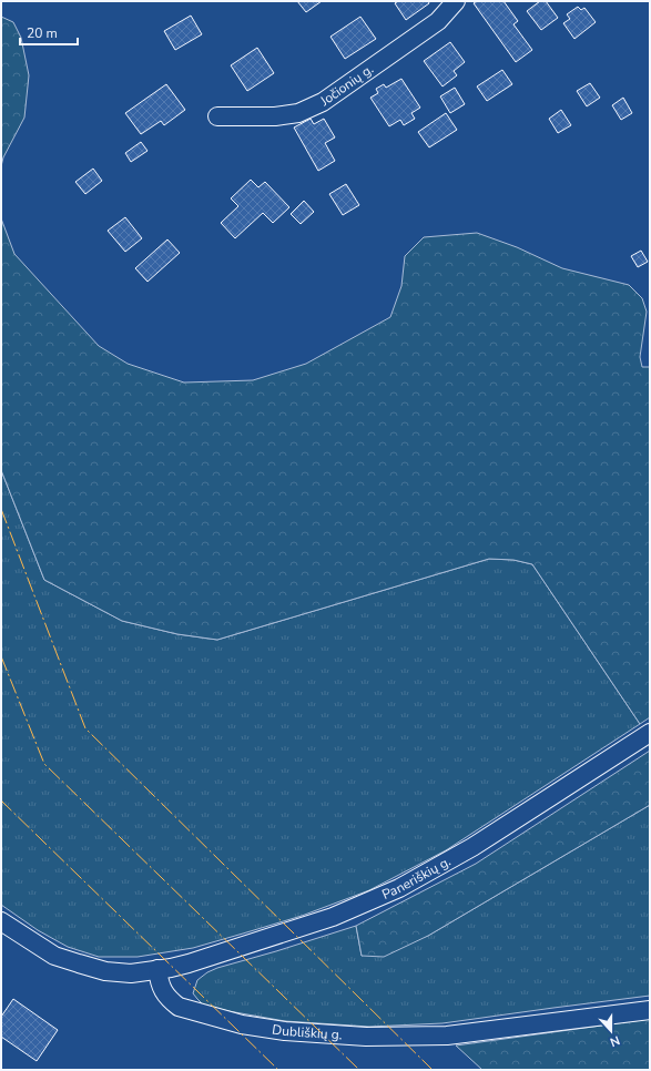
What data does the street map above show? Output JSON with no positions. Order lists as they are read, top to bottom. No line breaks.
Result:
{"streets":{"street":["Jočionių g.","Paneriškių g.","Dubliškių g."]},"crossings":[["Paneriškių g.","Dubliškių g."]],"scale_bar":"20 m","north":"bottom"}
